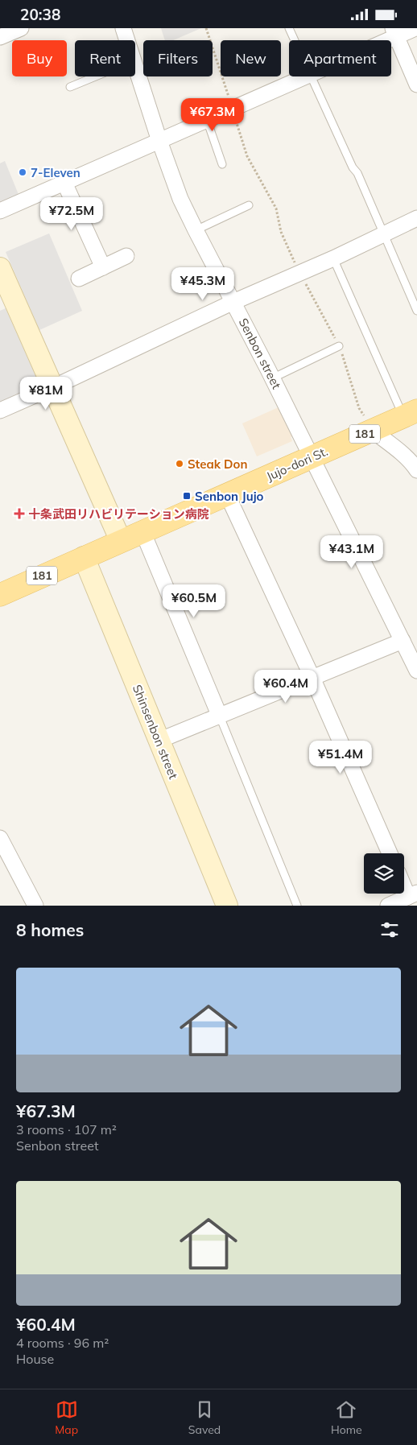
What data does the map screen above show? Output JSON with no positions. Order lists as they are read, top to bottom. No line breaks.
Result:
{"streets":{"main road":["181","Jujo-dori St."],"street":["Senbon street","Shinsenbon street"]},"crossings":[["Senbon street","Jujo-dori St."],["Jujo-dori St.","Shinsenbon street"]],"places":{"other":["7-Eleven","Steak Don"],"transit":["Senbon Jujo"],"health":["十条武田リハビリテーション病院"]},"page":{"status":"20:38","chip":["Buy","Rent","Filters","New","Apartment"],"price":["¥67.3M","¥72.5M","¥45.3M","¥81M","¥43.1M","¥60.5M","¥60.4M","¥51.4M"],"heading":"8 homes","list":[{"name":"¥67.3M","note":"3 rooms · 107 m² · Senbon street"},{"name":"¥60.4M","note":"4 rooms · 96 m² · House"}],"tabs":["Map","Saved","Home"]}}
